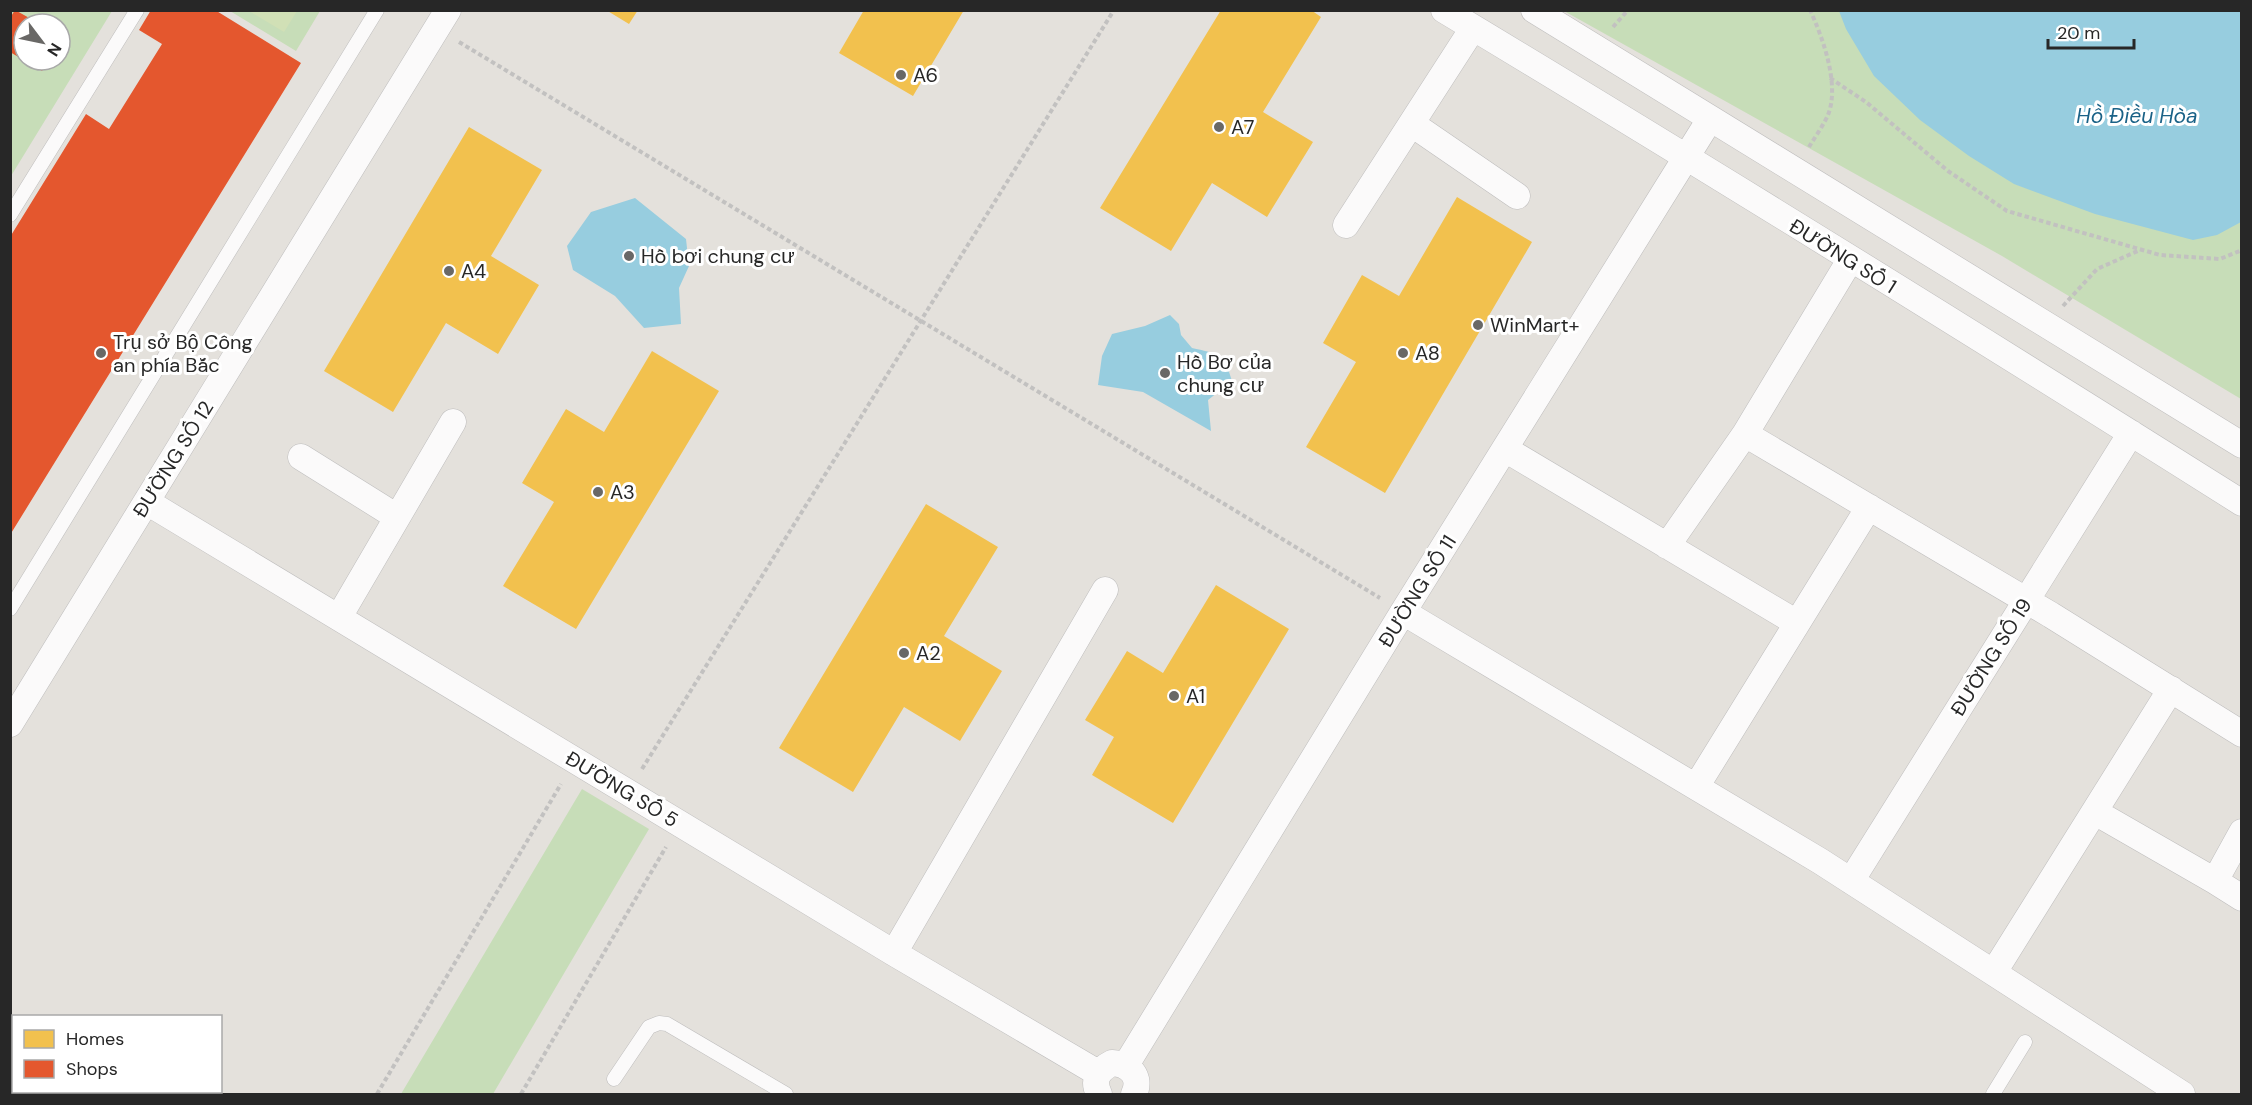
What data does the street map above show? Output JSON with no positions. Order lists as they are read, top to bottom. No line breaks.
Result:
{"streets":{"street":["ĐƯỜNG SỐ 1","ĐƯỜNG SỐ 12","ĐƯỜNG SỐ 11","ĐƯỜNG SỐ 19","ĐƯỜNG SỐ 5"]},"crossings":[["ĐƯỜNG SỐ 1","ĐƯỜNG SỐ 11"],["ĐƯỜNG SỐ 1","ĐƯỜNG SỐ 19"],["ĐƯỜNG SỐ 12","ĐƯỜNG SỐ 5"]],"water":["Hồ Điều Hòa"],"places":["A6","A7","Hồ bơi chung cư","A4","WinMart+","Trụ sở Bộ Công an phía Bắc","A8","Hồ Bơ của chung cư","A3","A2","A1"],"legend":["Homes","Shops"],"scale_bar":"20 m","north":"bottom right"}
